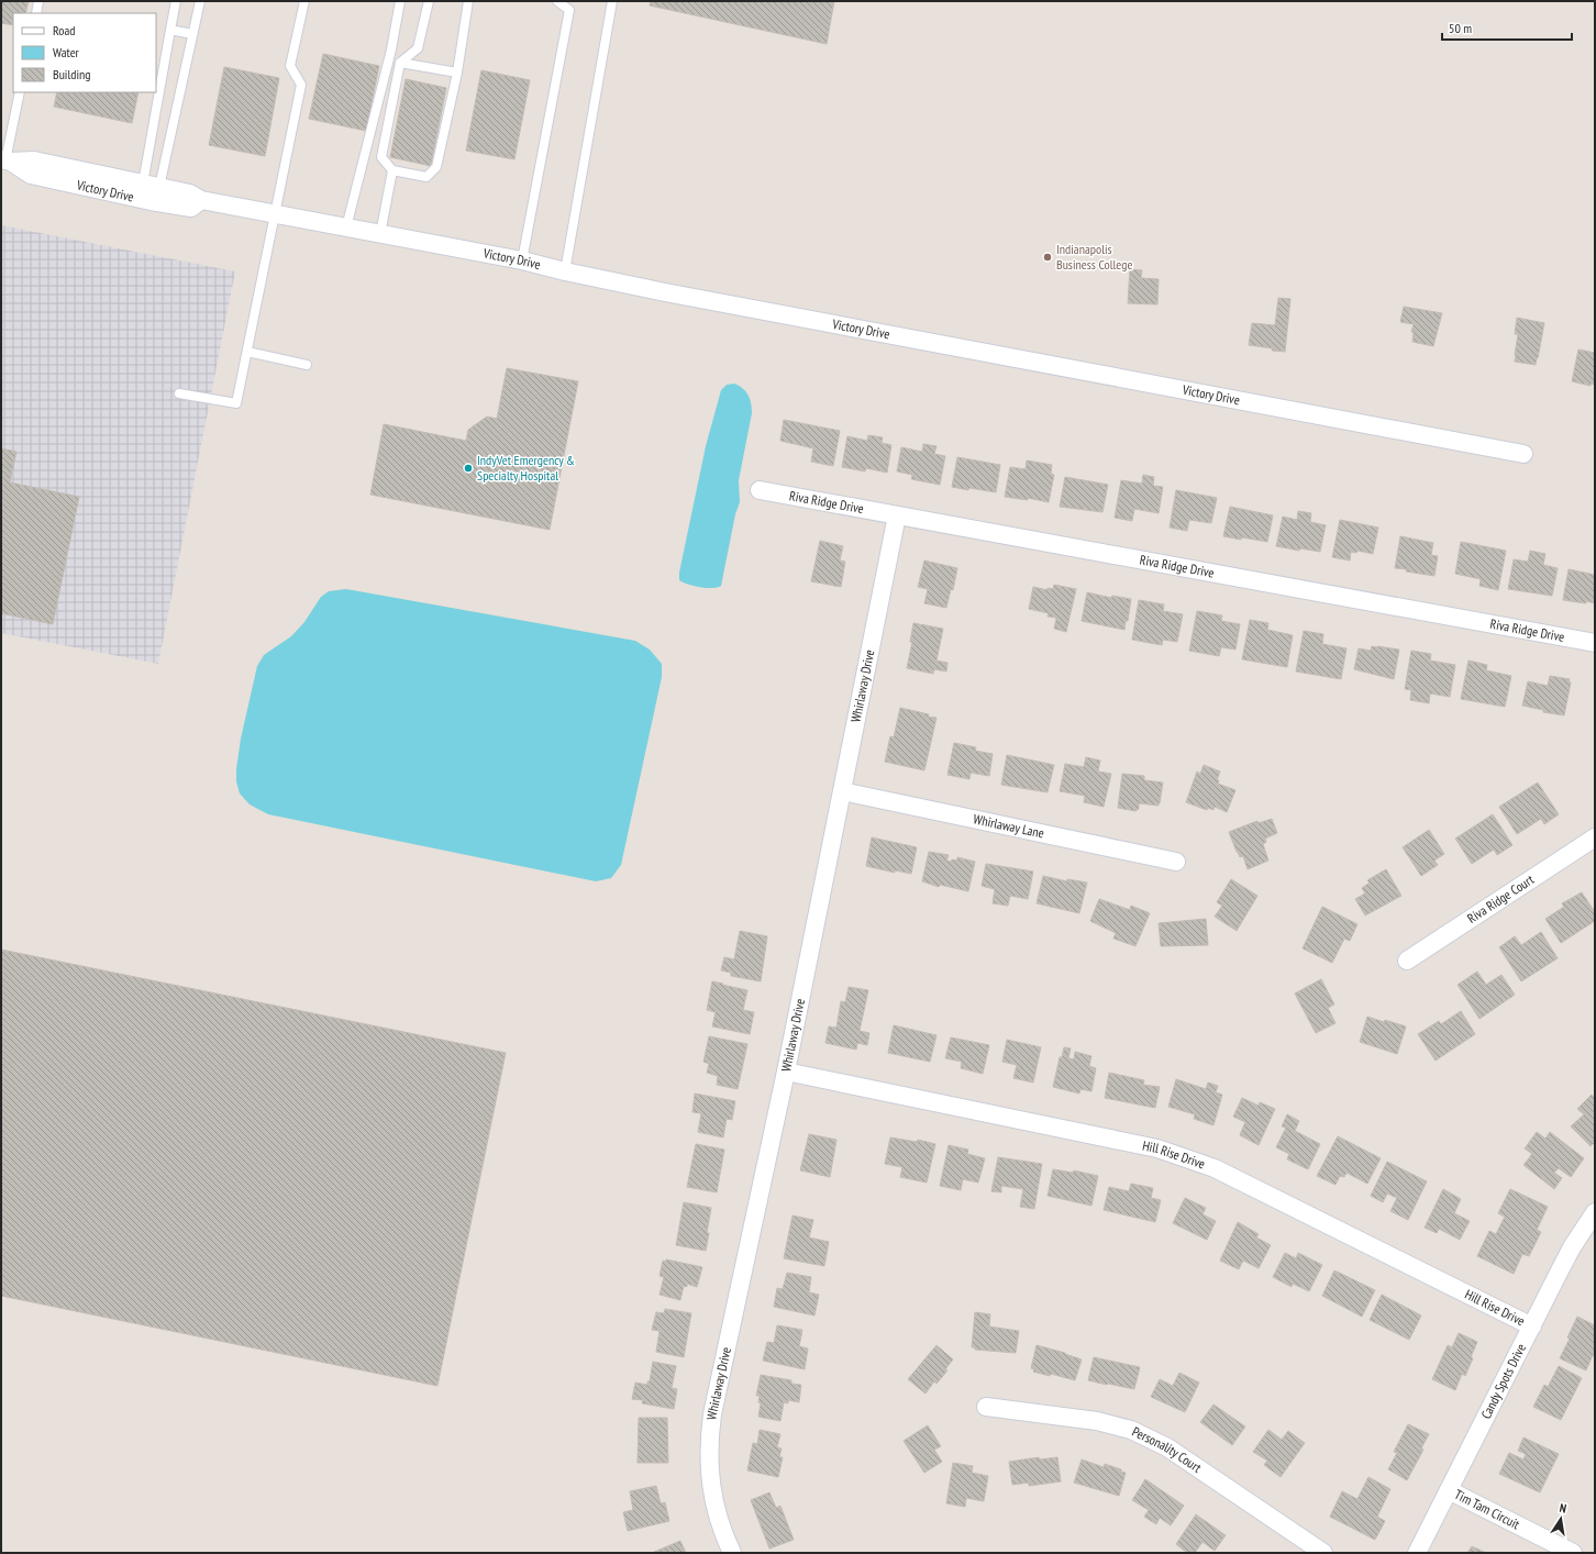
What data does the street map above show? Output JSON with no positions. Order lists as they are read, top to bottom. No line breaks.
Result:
{"streets":{"street":["Victory Drive","Riva Ridge Drive","Whirlaway Drive","Whirlaway Lane","Riva Ridge Court","Hill Rise Drive","Candy Spots Drive","Personality Court","Tim Tam Circuit"]},"crossings":[["Riva Ridge Drive","Whirlaway Drive"],["Whirlaway Drive","Whirlaway Lane"],["Whirlaway Drive","Hill Rise Drive"],["Hill Rise Drive","Candy Spots Drive"],["Candy Spots Drive","Tim Tam Circuit"]],"places":["Indianapolis Business College","IndyVet Emergency & Specialty Hospital"],"legend":["Road","Water","Building"],"scale_bar":"50 m","north":"top"}
